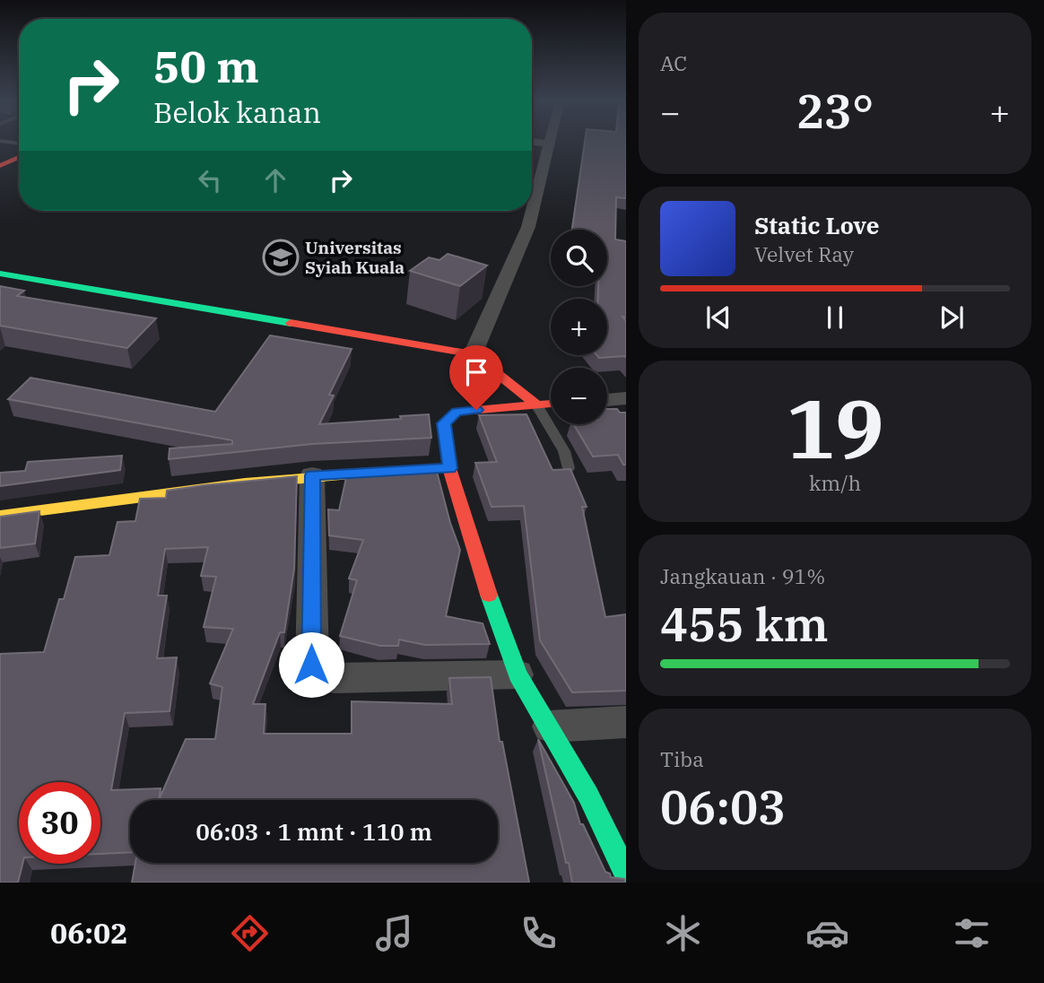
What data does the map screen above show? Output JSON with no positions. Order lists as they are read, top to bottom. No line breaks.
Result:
{"places":{"school or university":["Universitas Syiah Kuala"]},"page":{"tile":["AC",["19","km/h"],["Jangkauan · 91%","455 km"],["Tiba","06:03"]],"turn":["50 m","Belok kanan"],"heat":["−","23°","+"],"song":["Static Love","Velvet Ray"],"map_buttons":["+","−"],"limit":"30","trip":"06:03 · 1 mnt · 110 m","tabs":"06:02"}}
